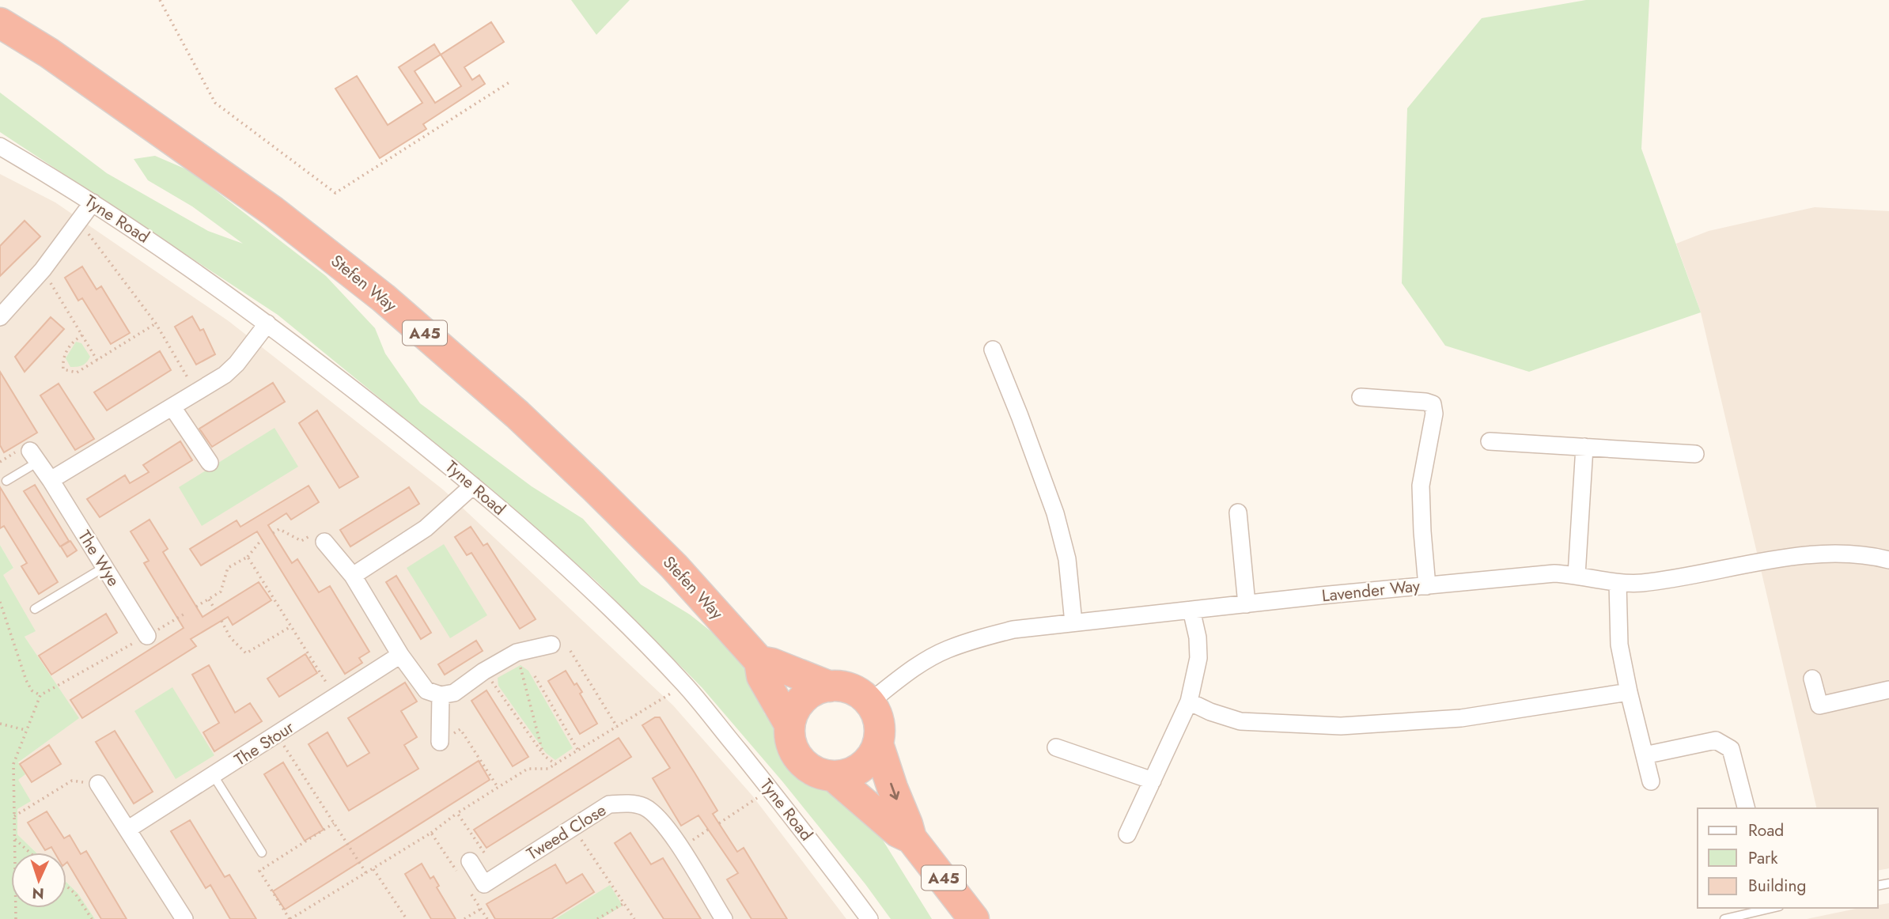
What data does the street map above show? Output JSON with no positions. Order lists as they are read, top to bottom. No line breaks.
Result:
{"streets":{"highway":["Stefen Way","A45"],"street":["Tyne Road","The Wye","Lavender Way","The Stour","Tweed Close"]},"crossings":[["Stefen Way","A45"],["Stefen Way","Lavender Way"],["A45","Lavender Way"]],"legend":["Road","Park","Building"],"north":"bottom"}
